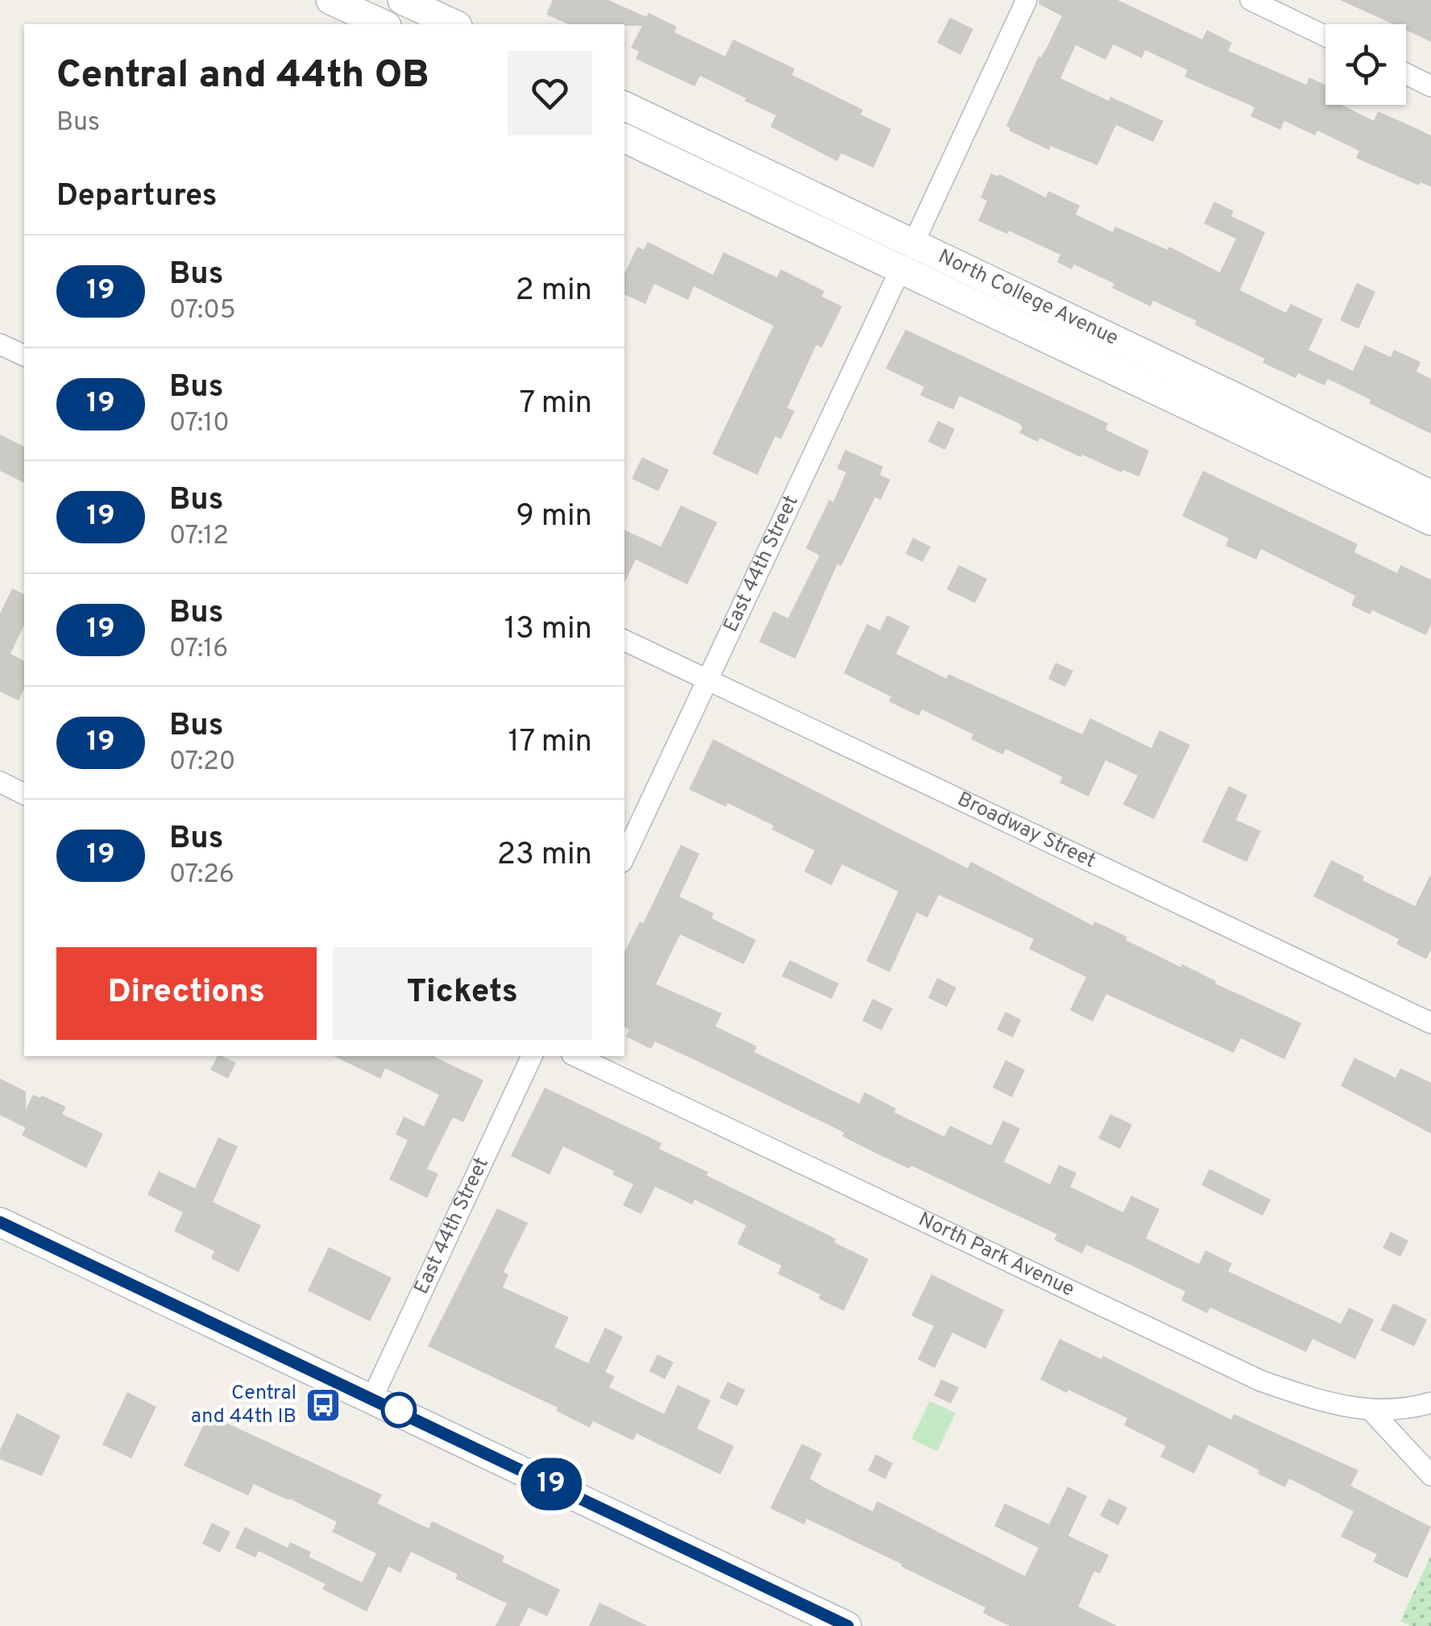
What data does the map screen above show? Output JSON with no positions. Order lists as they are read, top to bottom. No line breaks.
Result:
{"streets":{"main road":["North College Avenue"],"street":["East 44th Street","Broadway Street","North Park Avenue"]},"crossings":[["North College Avenue","East 44th Street"],["East 44th Street","Broadway Street"]],"places":{"bus stop":["Central and 44th IB"]},"lines":["bus line 19"],"page":{"on_map":"19","heading":[["Central and 44th OB","Bus"],"Departures"],"list":[{"mark":"19","name":"Bus","note":"07:05","value":"2 min"},{"mark":"19","name":"Bus","note":"07:10","value":"7 min"},{"mark":"19","name":"Bus","note":"07:12","value":"9 min"},{"mark":"19","name":"Bus","note":"07:16","value":"13 min"},{"mark":"19","name":"Bus","note":"07:20","value":"17 min"},{"mark":"19","name":"Bus","note":"07:26","value":"23 min"}],"buttons":["Directions","Tickets"]}}
